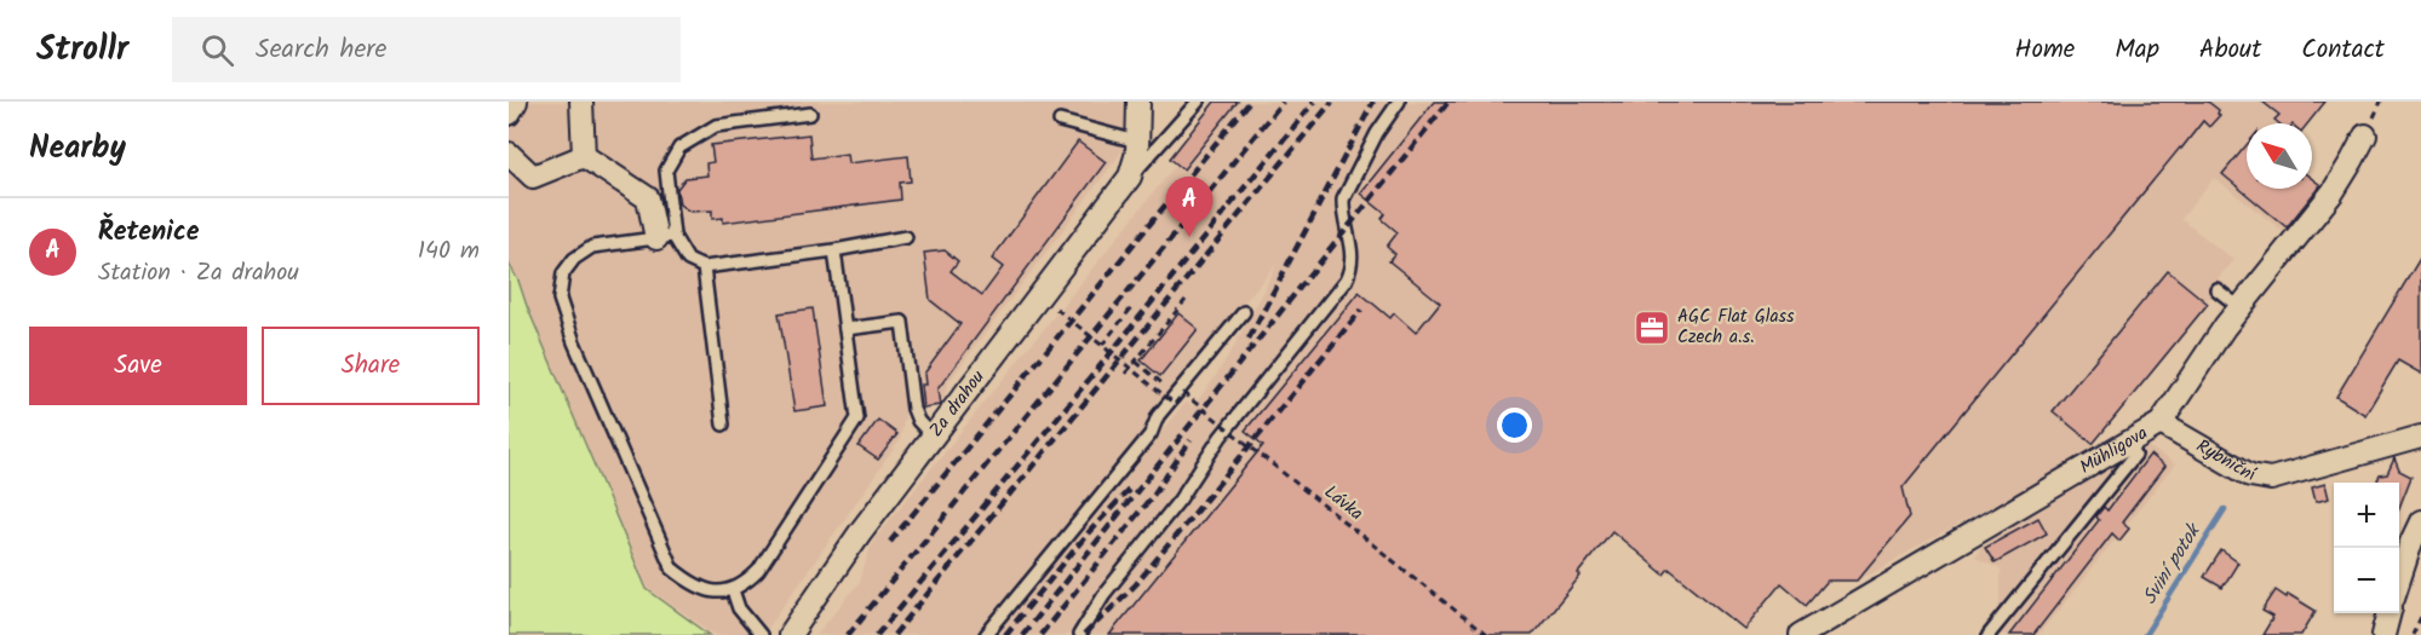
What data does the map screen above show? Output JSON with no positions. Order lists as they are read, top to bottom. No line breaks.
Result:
{"streets":{"street":["Za drahou","Mühligova","Rybniční"],"path":["Lávka"]},"crossings":[["Mühligova","Rybniční"]],"water":["Sviní potok"],"places":{"office":["AGC Flat Glass Czech a.s."]},"north":"top left","page":{"header":"Strollr","search":"Search here","nav":["Home","Map","About","Contact"],"heading":"Nearby","pins":"A","list":[{"mark":"A","name":"Řetenice","note":"Station · Za drahou","value":"140 m"}],"buttons":["Save","Share"],"map_buttons":["+","−"]}}
